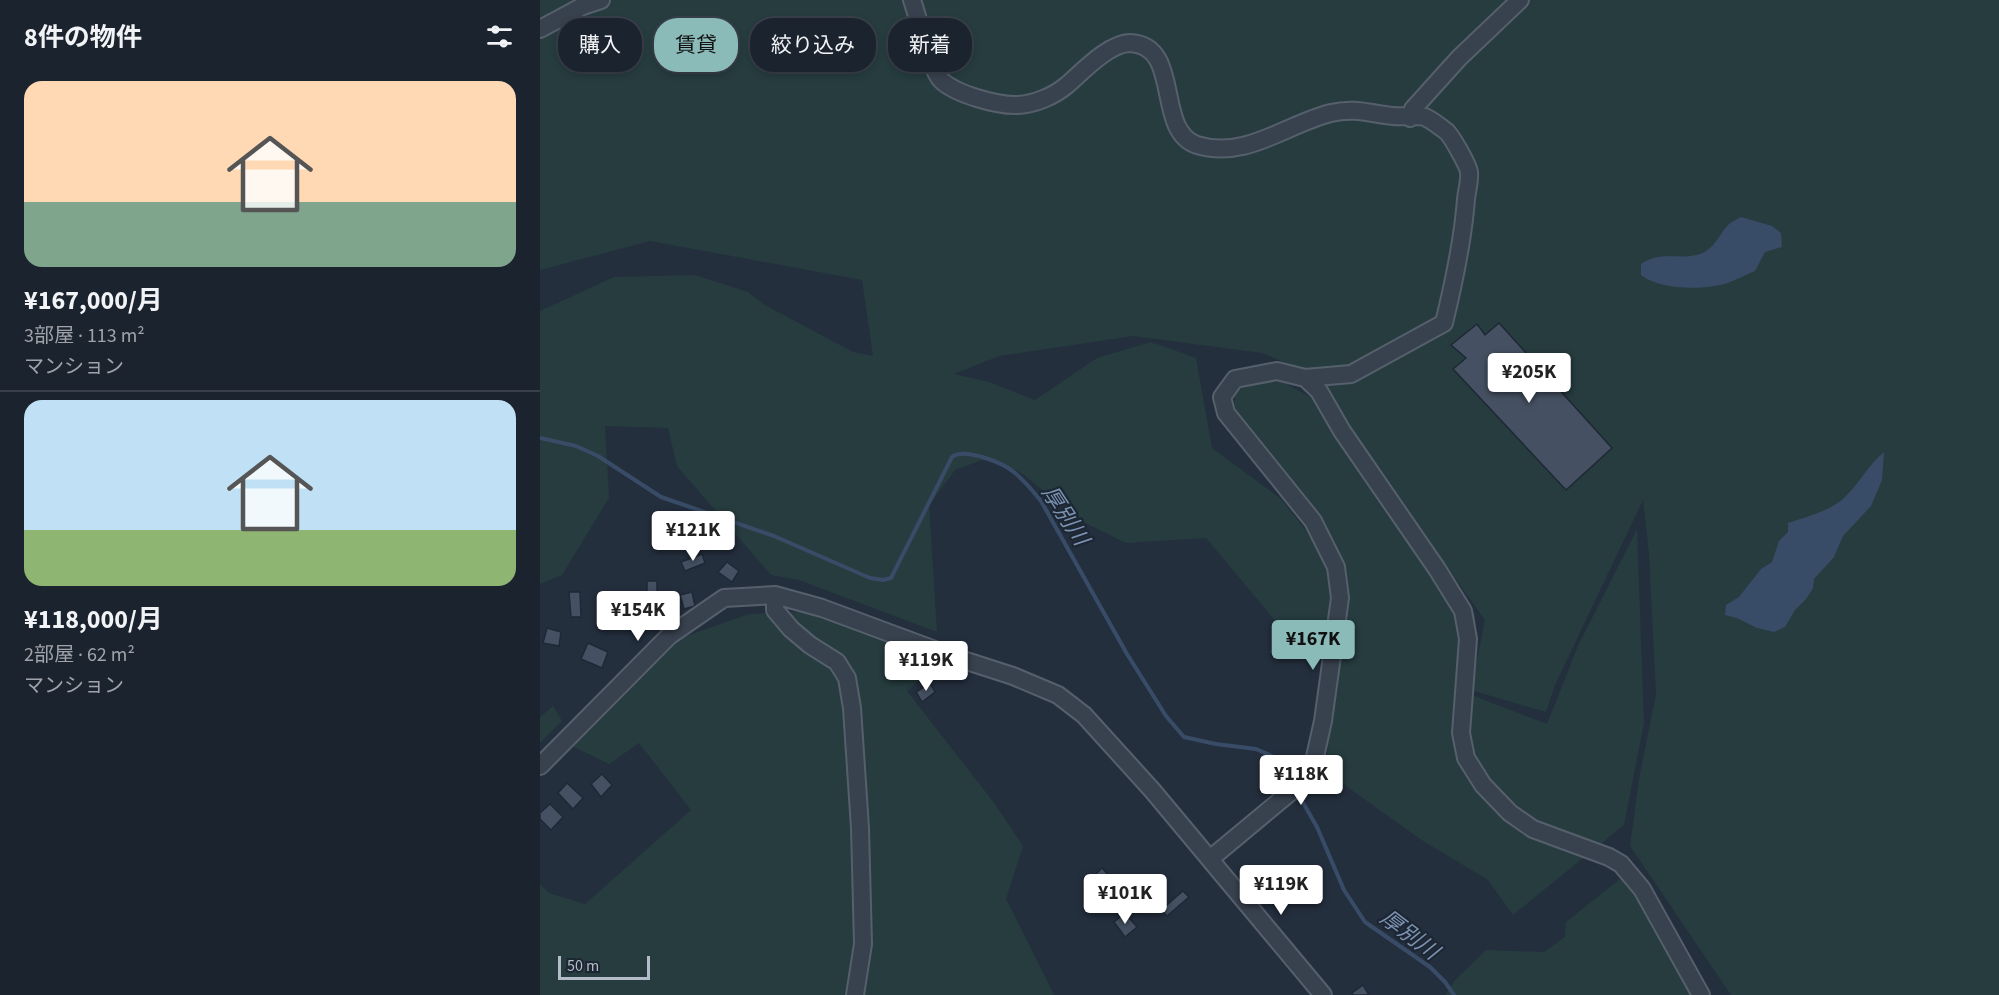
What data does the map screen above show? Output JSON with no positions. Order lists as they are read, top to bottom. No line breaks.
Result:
{"water":["厚別川"],"scale_bar":"50 m","page":{"heading":"8件の物件","chip":["購入","賃貸","絞り込み","新着"],"list":[{"name":"¥167,000/月","note":"3部屋 · 113 m² · マンション"},{"name":"¥118,000/月","note":"2部屋 · 62 m² · マンション"}],"price":["¥205K","¥121K","¥154K","¥167K","¥119K","¥118K","¥119K","¥101K"],"scale":"50 m"}}
